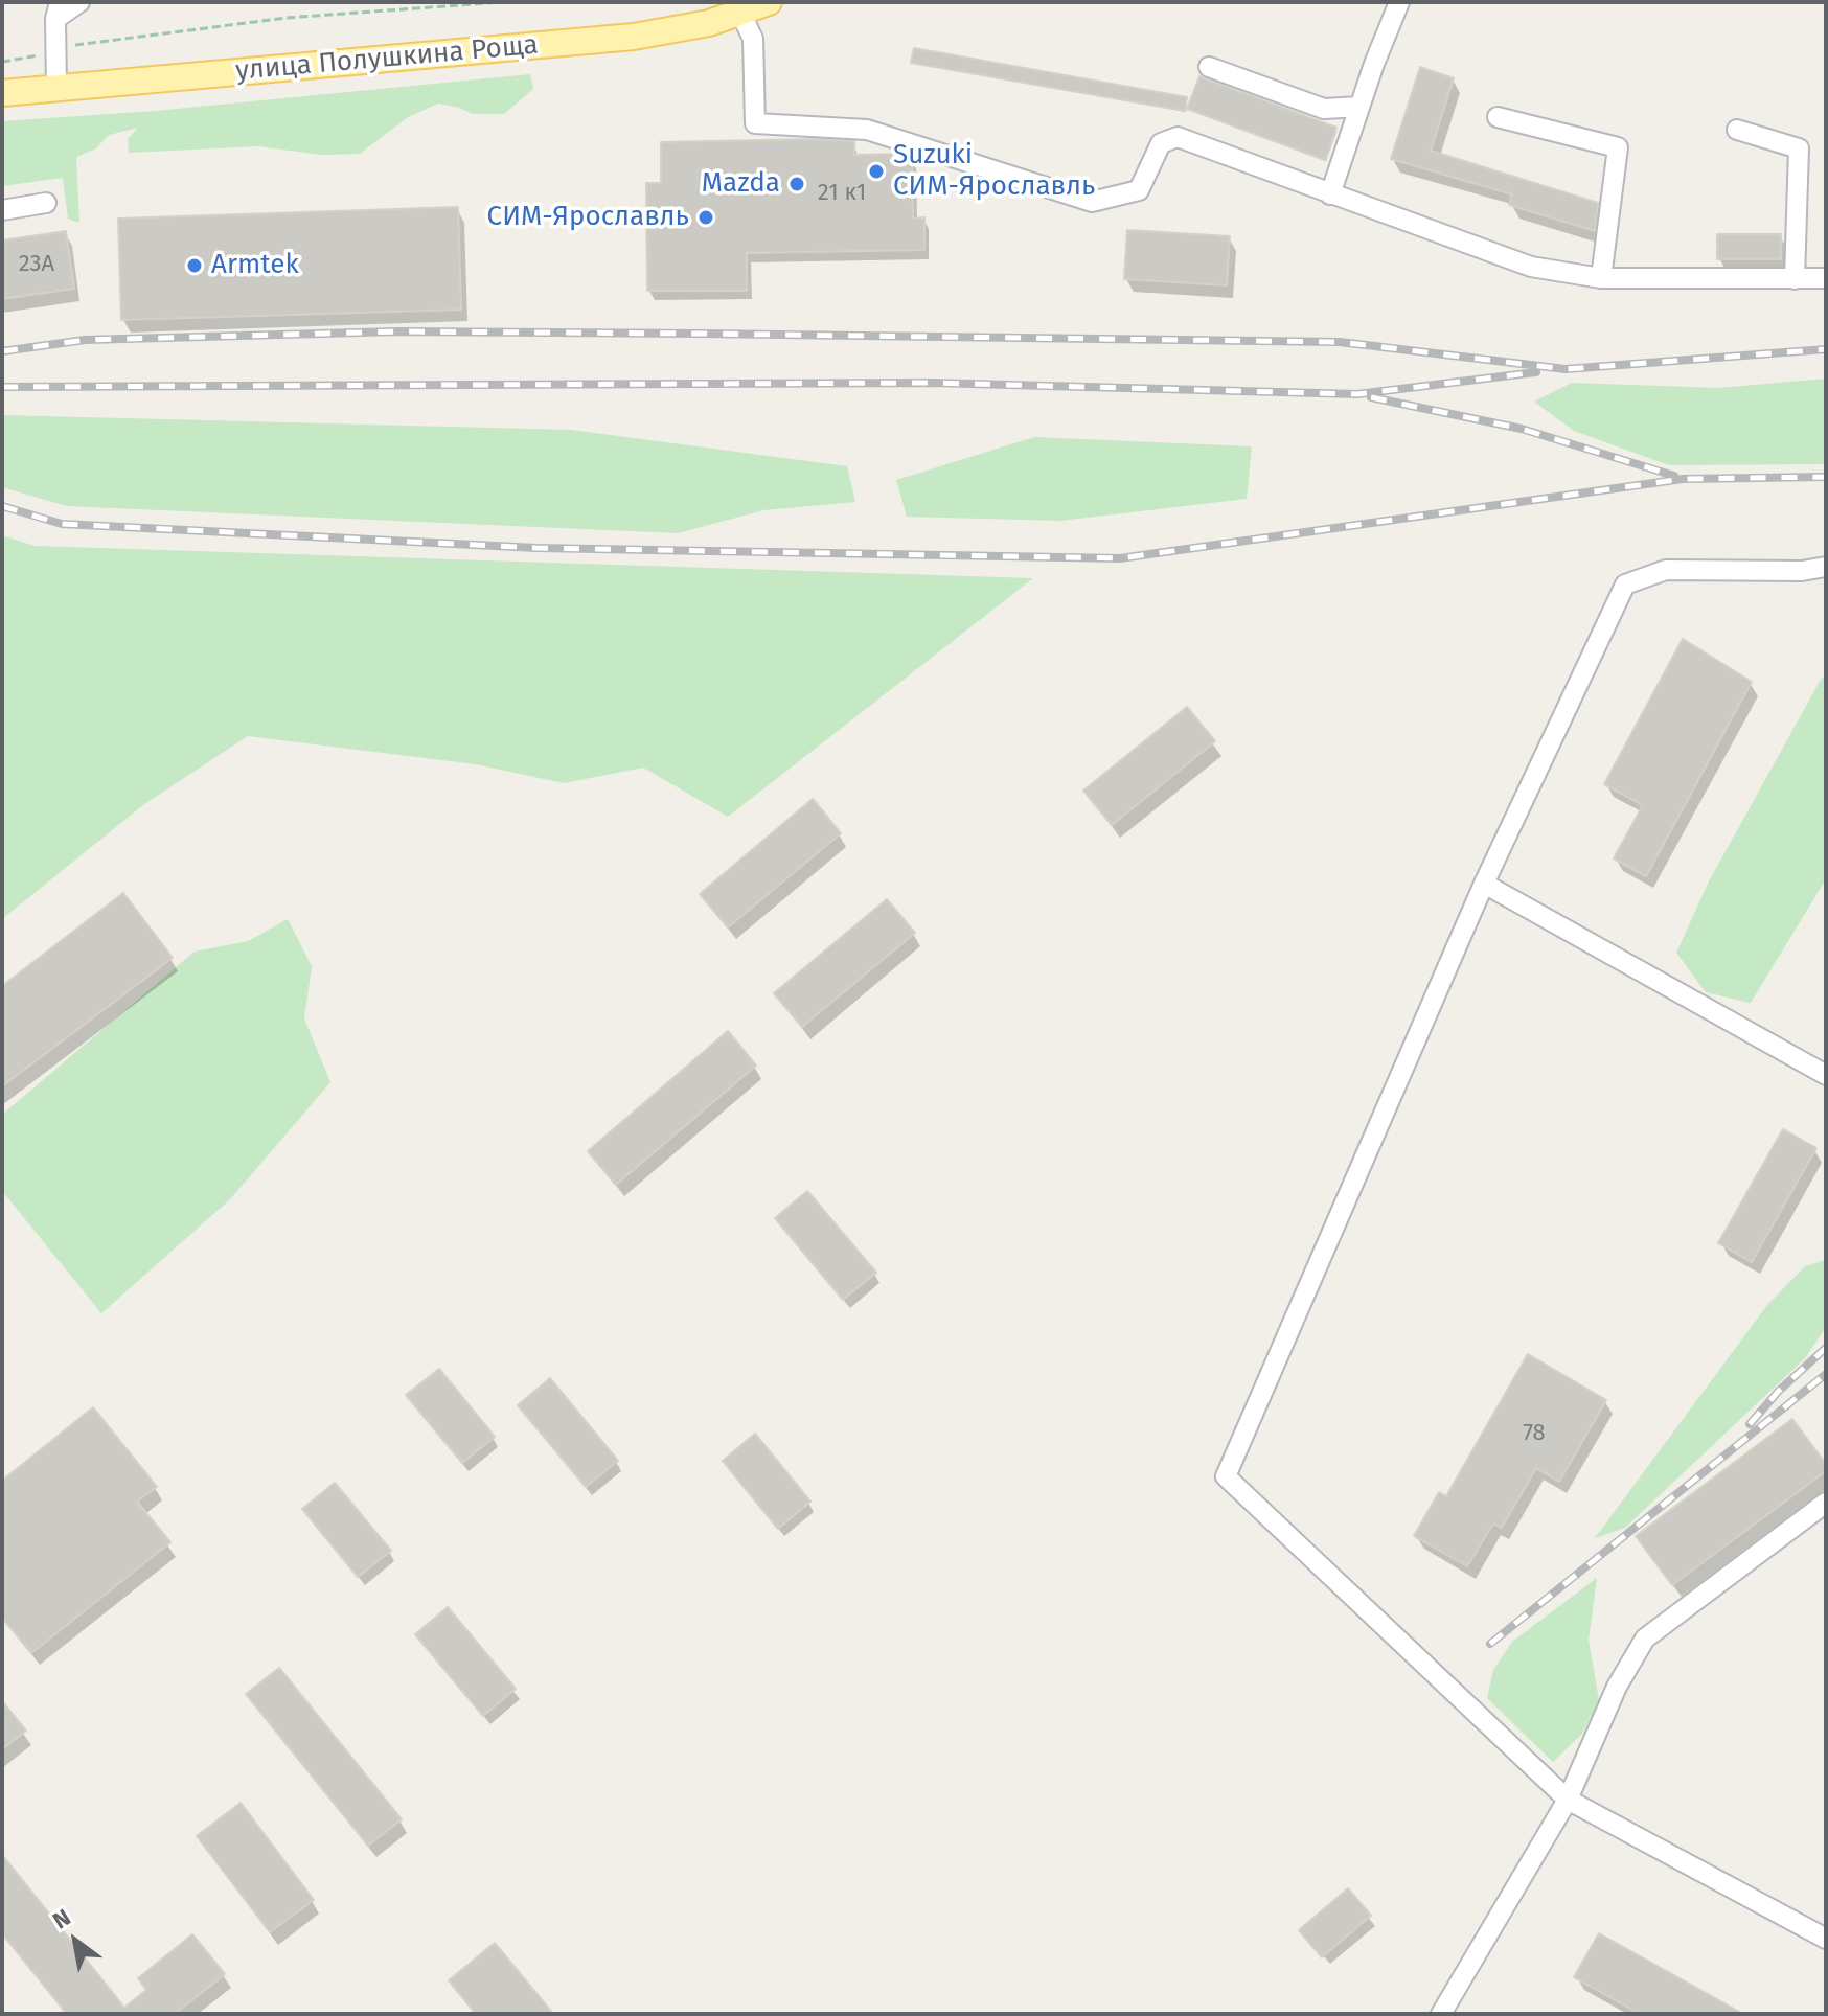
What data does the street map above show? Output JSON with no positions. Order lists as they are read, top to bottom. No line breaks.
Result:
{"streets":{"main road":["улица Полушкина Роща"]},"places":["Suzuki СИМ-Ярославль","Mazda","СИМ-Ярославль","Armtek"],"house_numbers":["21 к1","23А","78"],"north":"top left"}
